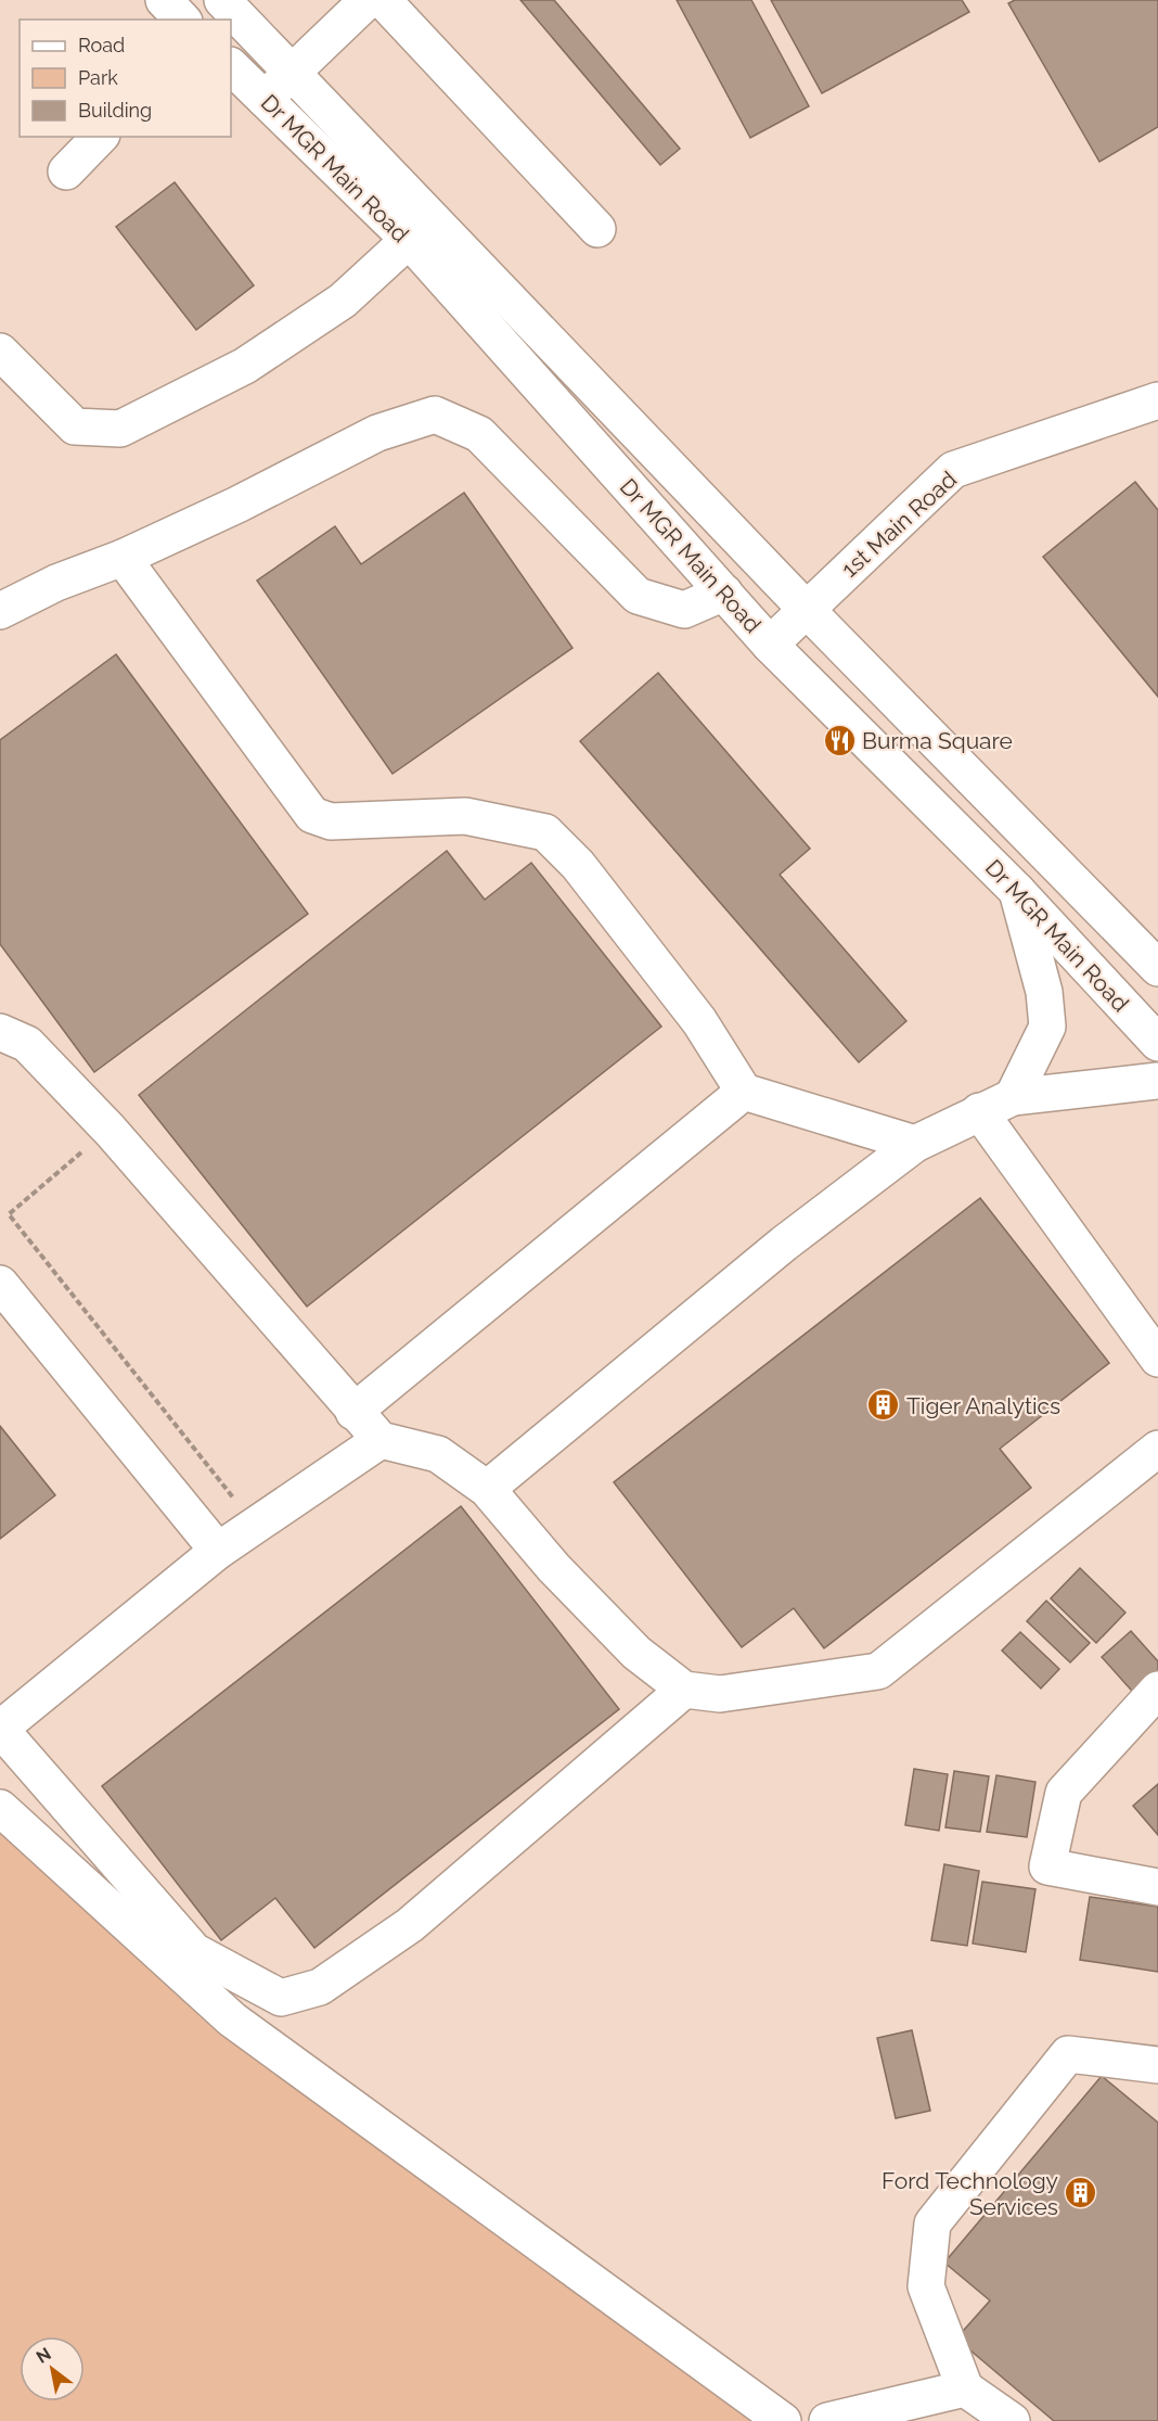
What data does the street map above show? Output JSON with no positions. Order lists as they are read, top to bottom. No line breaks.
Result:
{"streets":{"main road":["Dr MGR Main Road","1st Main Road"]},"crossings":[["Dr MGR Main Road","1st Main Road"]],"places":{"restaurant":["Burma Square"],"building":["Tiger Analytics","Ford Technology Services"]},"legend":["Road","Park","Building"],"north":"top left"}
